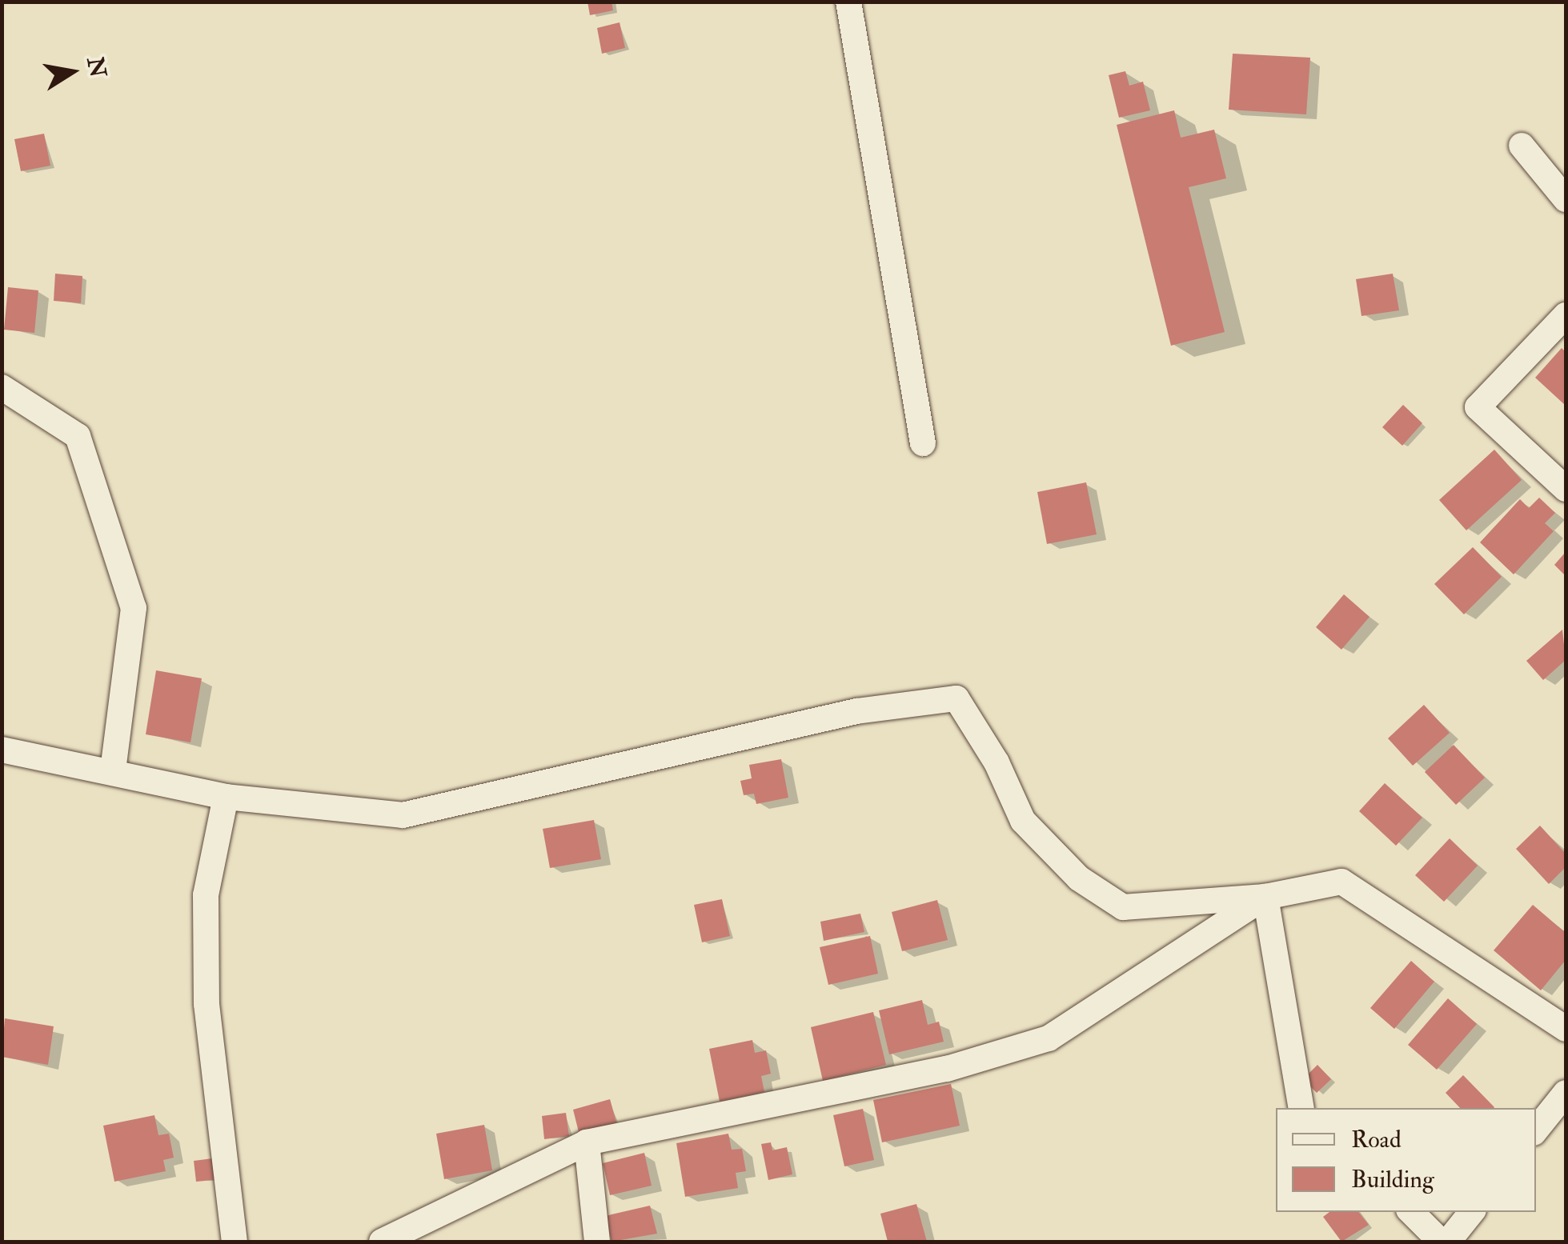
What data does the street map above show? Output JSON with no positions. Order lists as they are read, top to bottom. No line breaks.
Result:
{"legend":["Road","Building"],"north":"right"}
